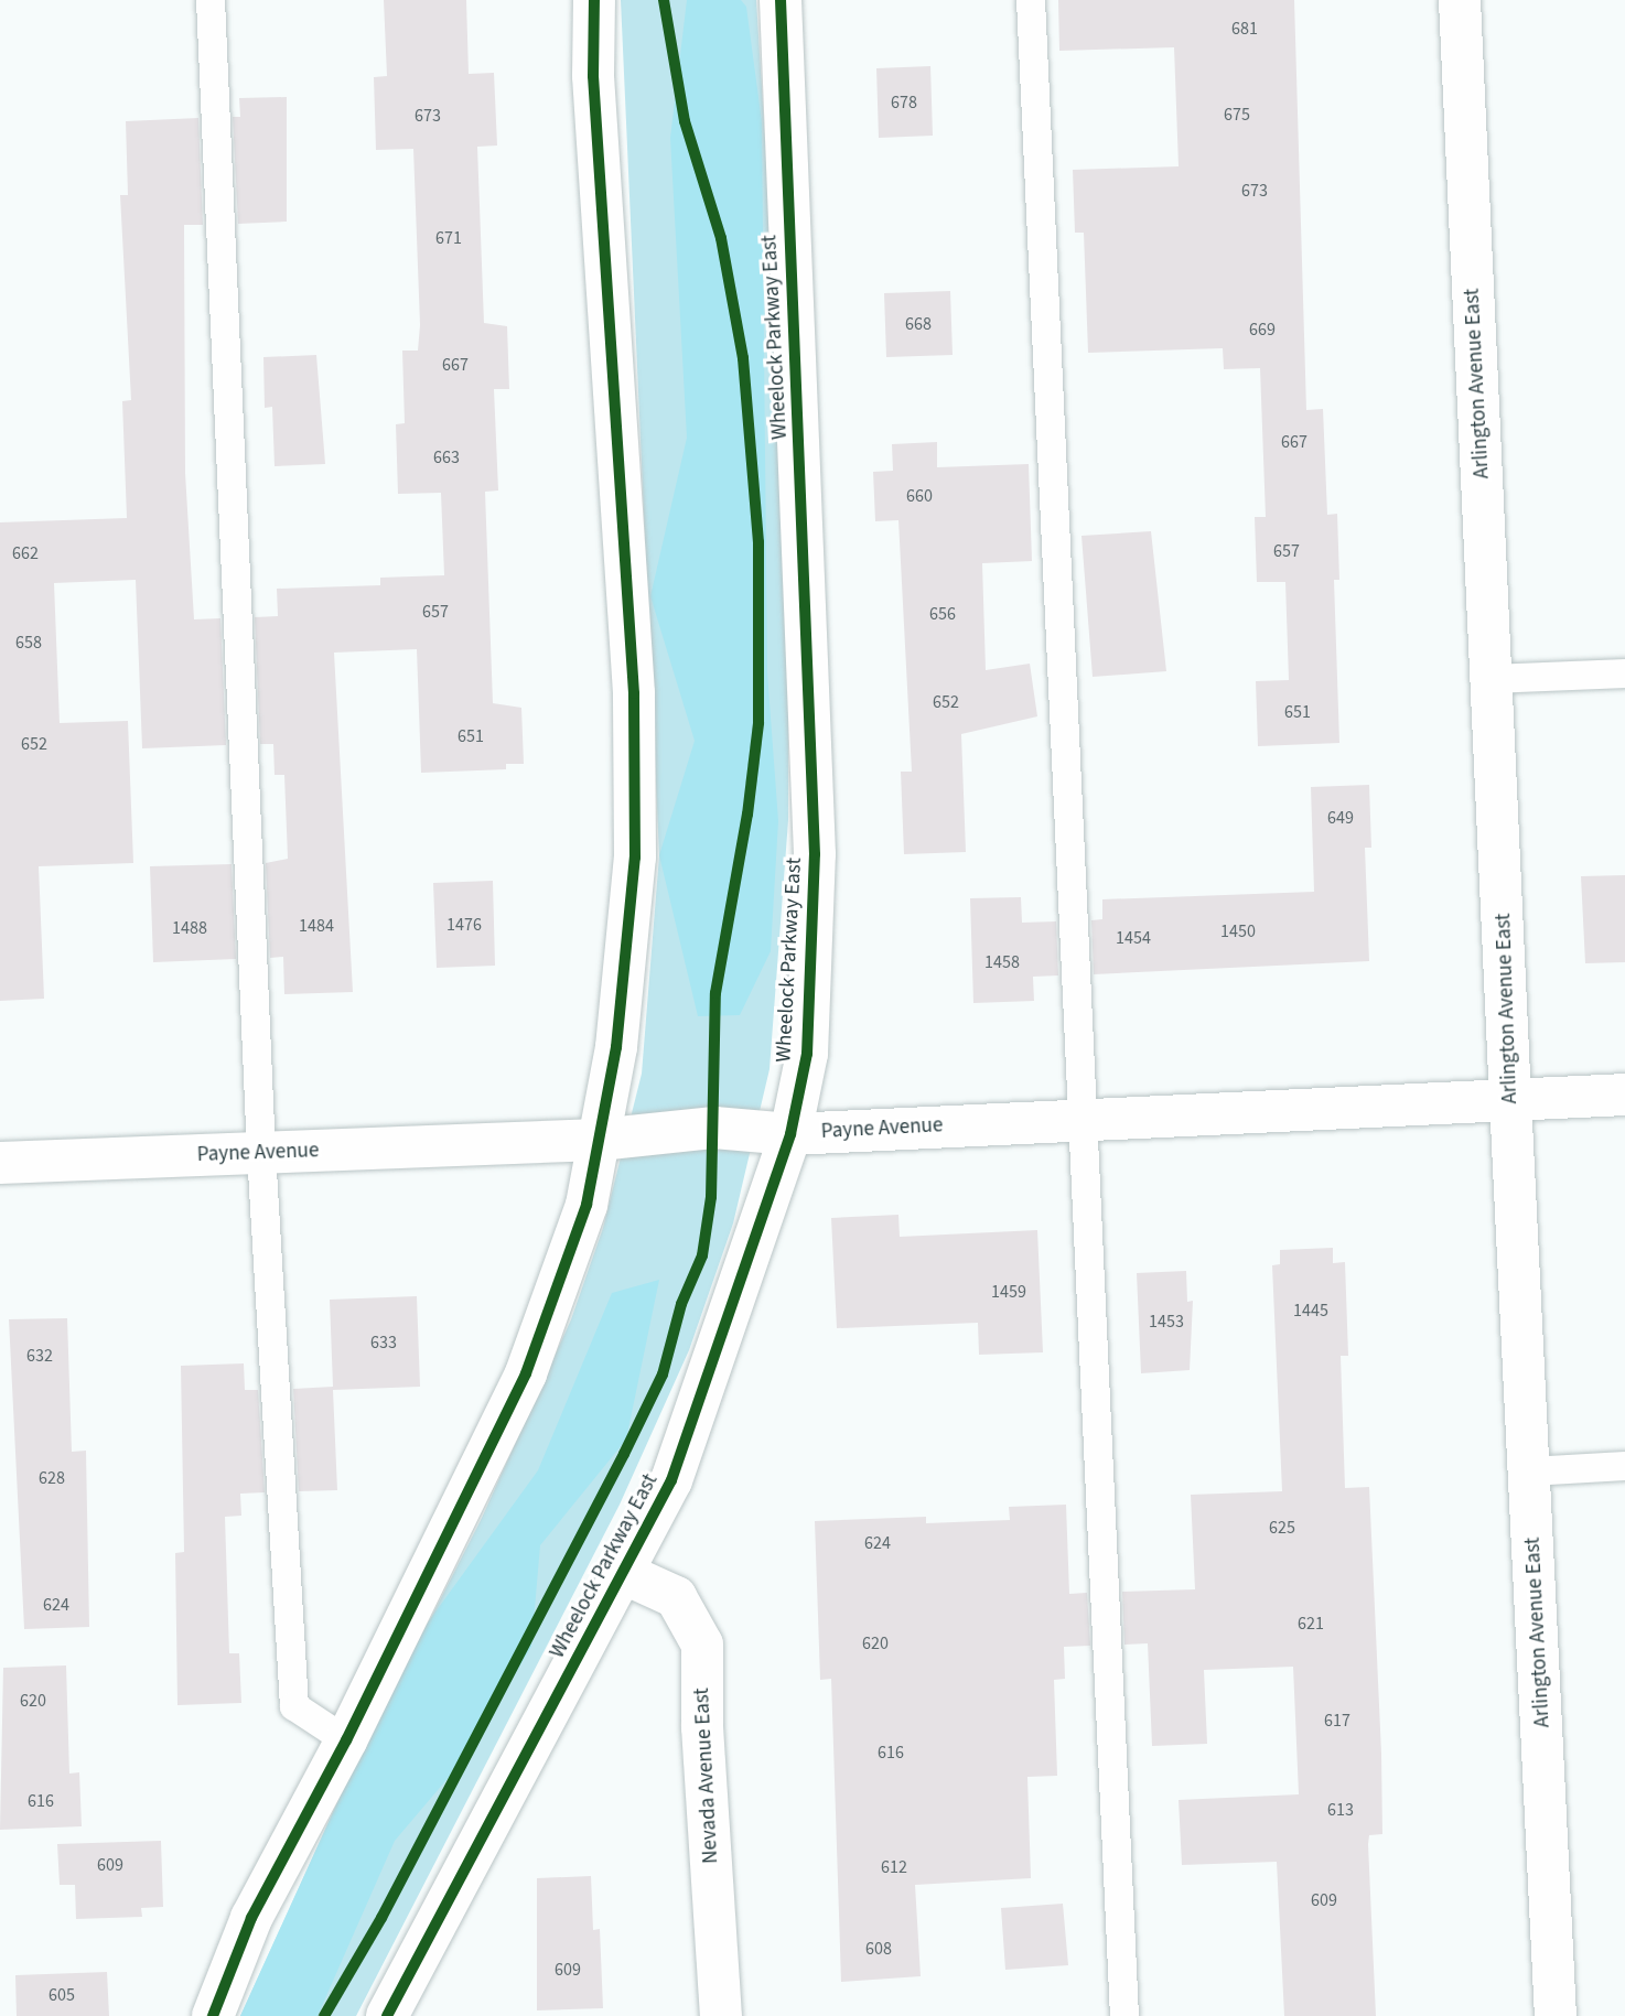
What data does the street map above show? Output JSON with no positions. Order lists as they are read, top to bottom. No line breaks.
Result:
{"streets":{"street":["Wheelock Parkway East","Arlington Avenue East","Payne Avenue","Nevada Avenue East"]},"crossings":[["Wheelock Parkway East","Payne Avenue"],["Wheelock Parkway East","Nevada Avenue East"],["Arlington Avenue East","Payne Avenue"]],"house_numbers":["681","678","675","673","673","671","668","669","667","667","663","660","657","662","657","656","658","652","651","651","652","649","1476","1484","1488","1450","1454","1458","1459","1445","1453","633","632","628","625","624","624","621","620","620","617","616","616","613","609","612","609","608","609","605"]}
